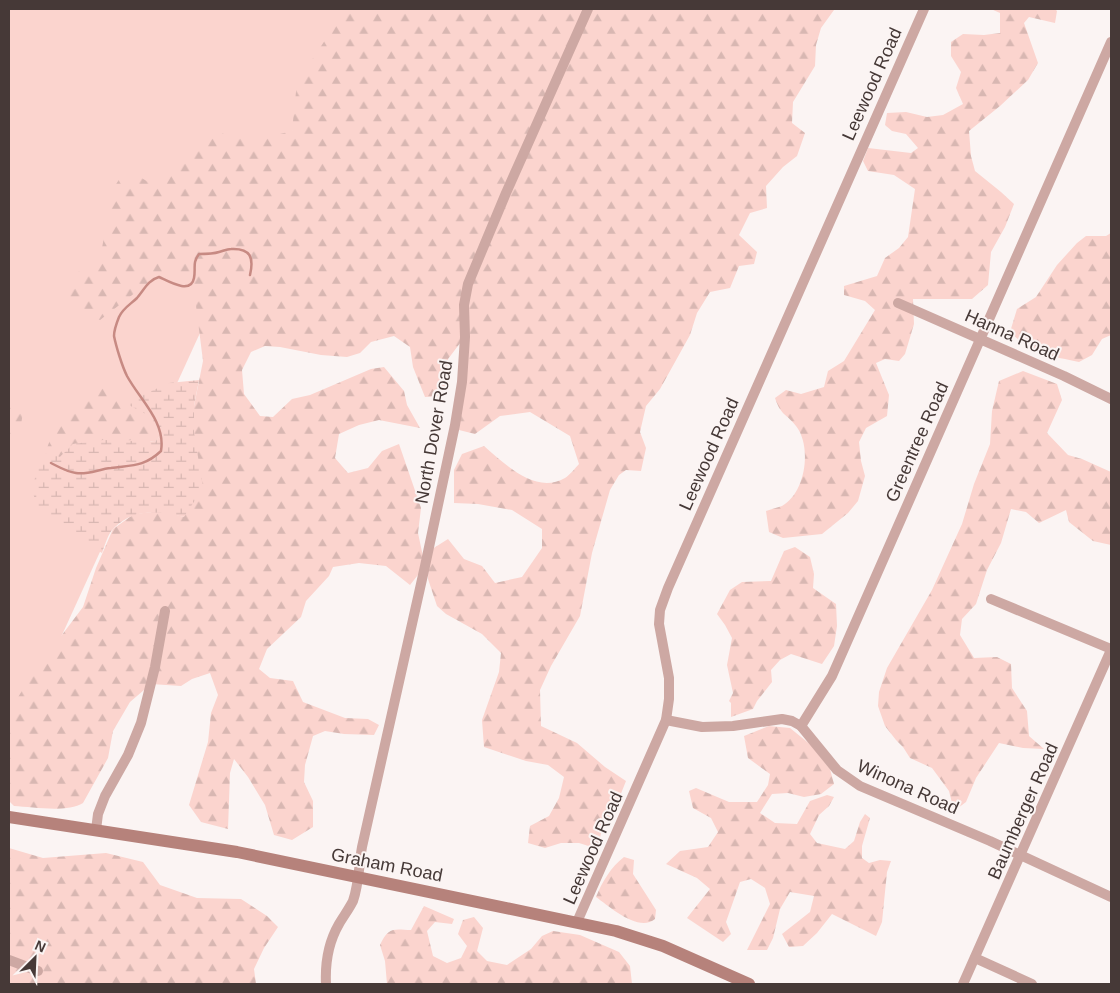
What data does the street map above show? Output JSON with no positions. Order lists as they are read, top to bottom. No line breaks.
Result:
{"streets":{"main road":["Graham Road"],"street":["Leewood Road","Hanna Road","North Dover Road","Greentree Road","Winona Road","Baumberger Road"]},"crossings":[["Leewood Road","Graham Road"],["Hanna Road","Greentree Road"],["North Dover Road","Graham Road"],["Greentree Road","Winona Road"],["Winona Road","Baumberger Road"]],"north":"top right"}
